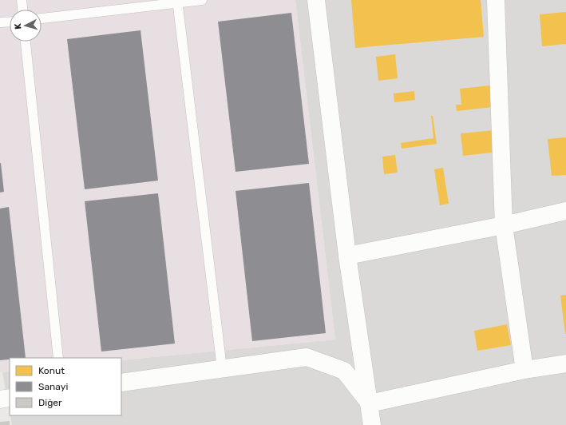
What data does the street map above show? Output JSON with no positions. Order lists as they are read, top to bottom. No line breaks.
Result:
{"legend":["Konut","Sanayi","Diğer"],"north":"left"}
